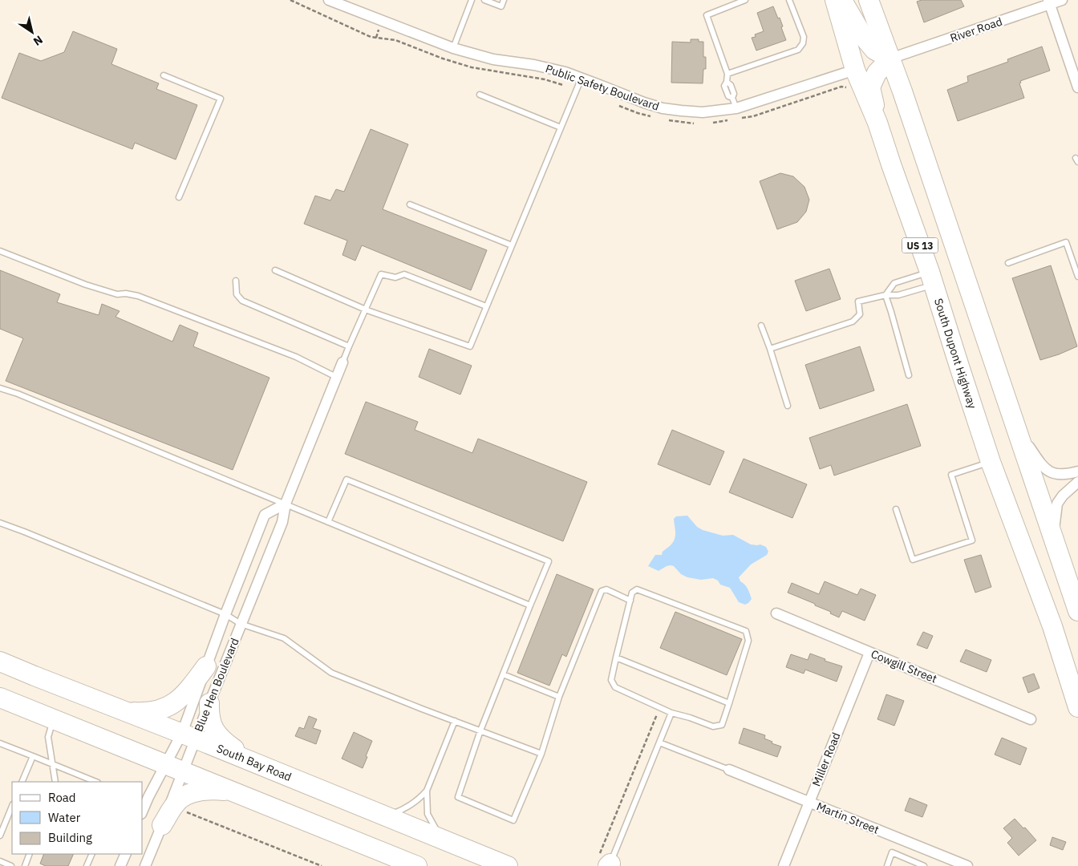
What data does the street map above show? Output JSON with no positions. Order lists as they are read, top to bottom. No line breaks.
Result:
{"streets":{"highway":["US 13","South Dupont Highway","South Bay Road"],"street":["River Road","Public Safety Boulevard","Cowgill Street","Blue Hen Boulevard","Miller Road","Martin Street"]},"crossings":[["River Road","US 13"],["Public Safety Boulevard","South Dupont Highway"],["Cowgill Street","Miller Road"],["Blue Hen Boulevard","South Bay Road"],["Miller Road","Martin Street"]],"legend":["Road","Water","Building"],"north":"bottom right"}
